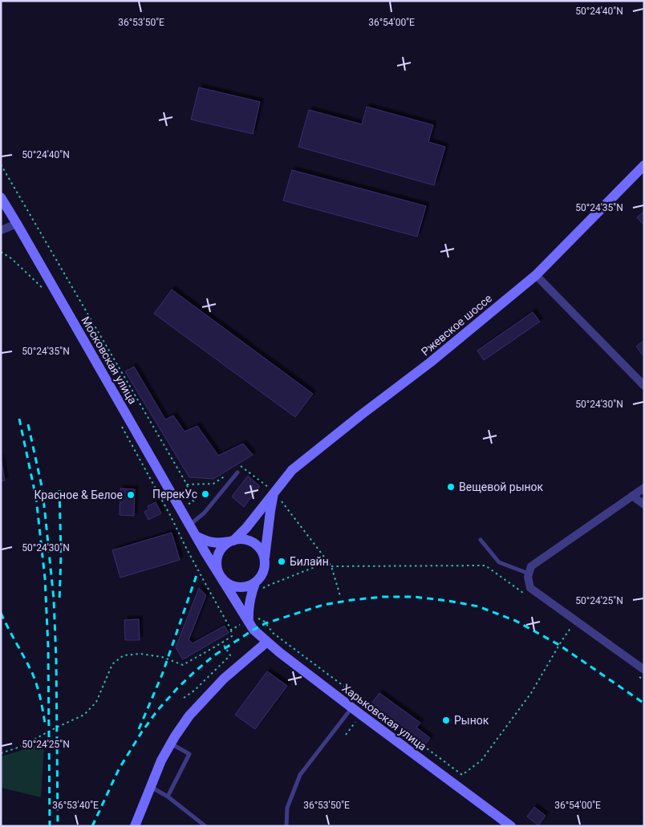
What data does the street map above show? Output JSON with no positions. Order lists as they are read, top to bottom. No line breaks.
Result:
{"streets":{"main road":["Ржевское шоссе","Московская улица","Харьковская улица"]},"crossings":[["Ржевское шоссе","Московская улица"],["Ржевское шоссе","Харьковская улица"],["Московская улица","Харьковская улица"]],"places":["Вещевой рынок","ПерекУс","Красное & Белое","Билайн","Рынок"],"coordinates":["50°24'40\"N","36°53'50\"E","36°54'00\"E","50°24'35\"N","50°24'30\"N","50°24'25\"N","36°53'40\"E"]}
